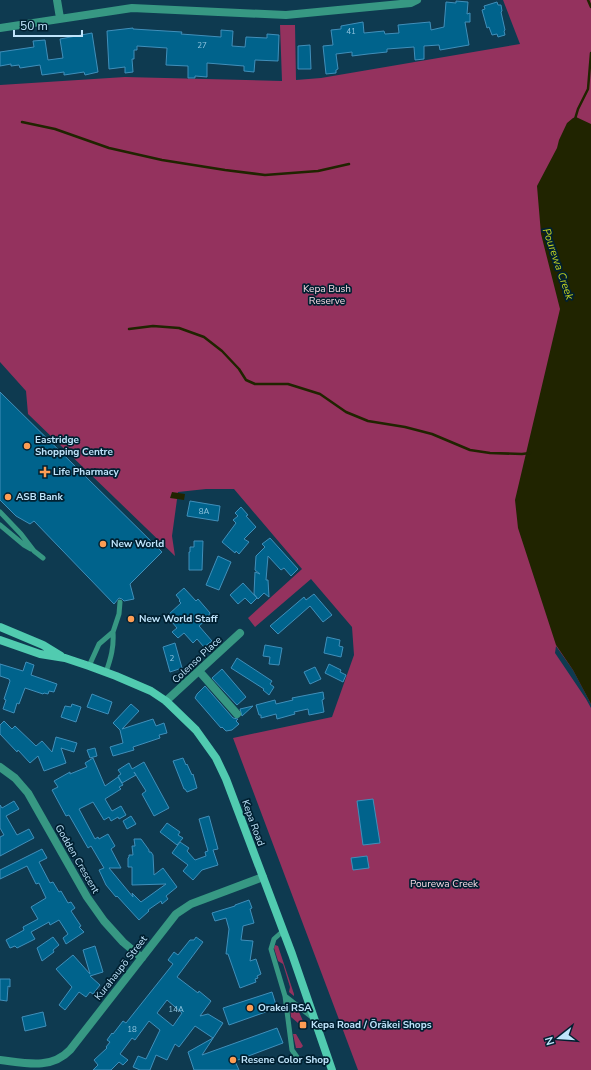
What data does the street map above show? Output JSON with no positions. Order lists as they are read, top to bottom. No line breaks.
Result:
{"streets":{"main road":["Kepa Road"],"street":["Colenso Place","Godden Crescent","Kurahaupō Street"]},"crossings":[["Colenso Place","Kepa Road"],["Kepa Road","Kurahaupō Street"],["Godden Crescent","Kurahaupō Street"]],"water":["Pourewa Creek"],"parks":["Kepa Bush Reserve","Pourewa Creek"],"places":{"other":["Eastridge Shopping Centre","ASB Bank","New World","New World Staff","Orakei RSA","Resene Color Shop"],"health":["Life Pharmacy"],"transit":["Kepa Road / Ōrākei Shops"]},"house_numbers":["41","27","8A","2","14A","18"],"scale_bar":"50 m","north":"left"}
